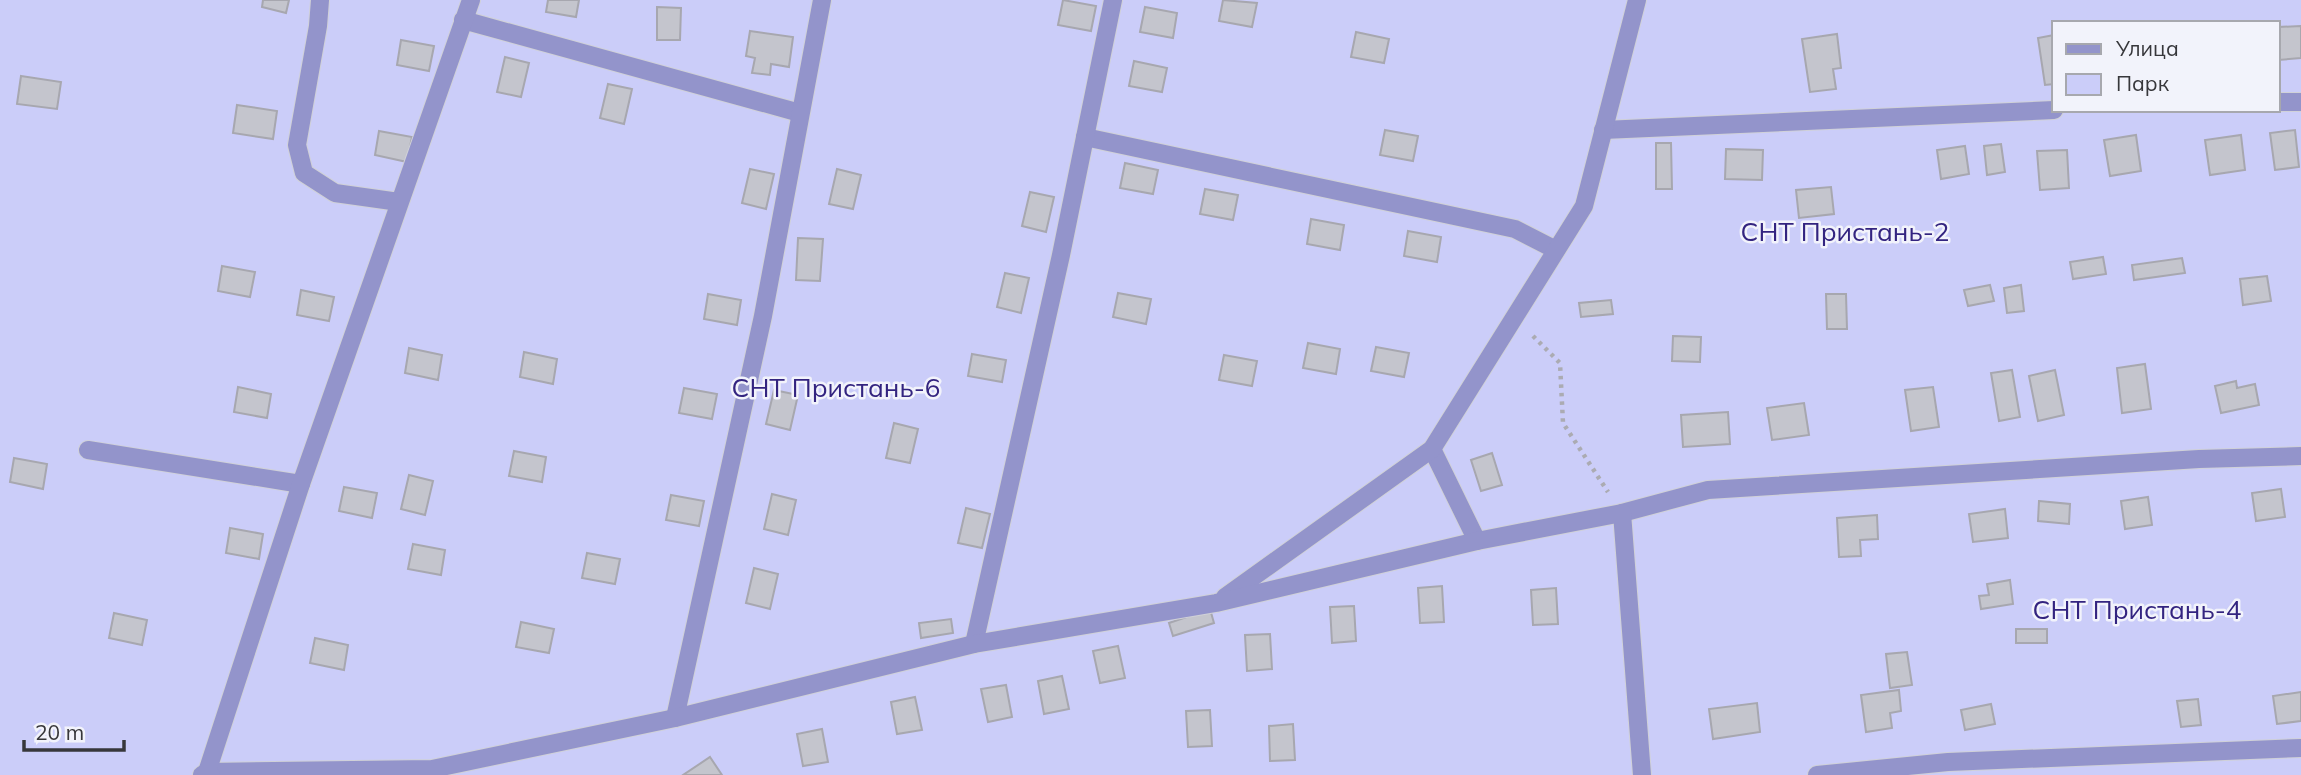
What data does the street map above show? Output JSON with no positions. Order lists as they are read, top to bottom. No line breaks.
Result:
{"parks":["СНТ Пристань-2","СНТ Пристань-6","СНТ Пристань-4"],"legend":["Улица","Парк"],"scale_bar":"20 m"}
